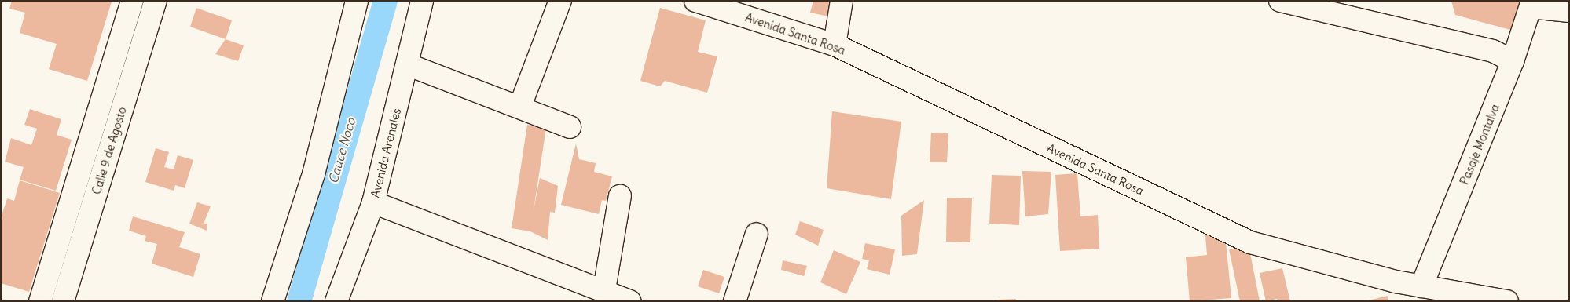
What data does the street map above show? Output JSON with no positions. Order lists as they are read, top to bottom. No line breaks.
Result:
{"streets":{"street":["Avenida Santa Rosa","Pasaje Montalva","Calle 9 de Agosto","Avenida Arenales"]},"crossings":[["Avenida Santa Rosa","Pasaje Montalva"]],"water":["Cauce Noco"]}
